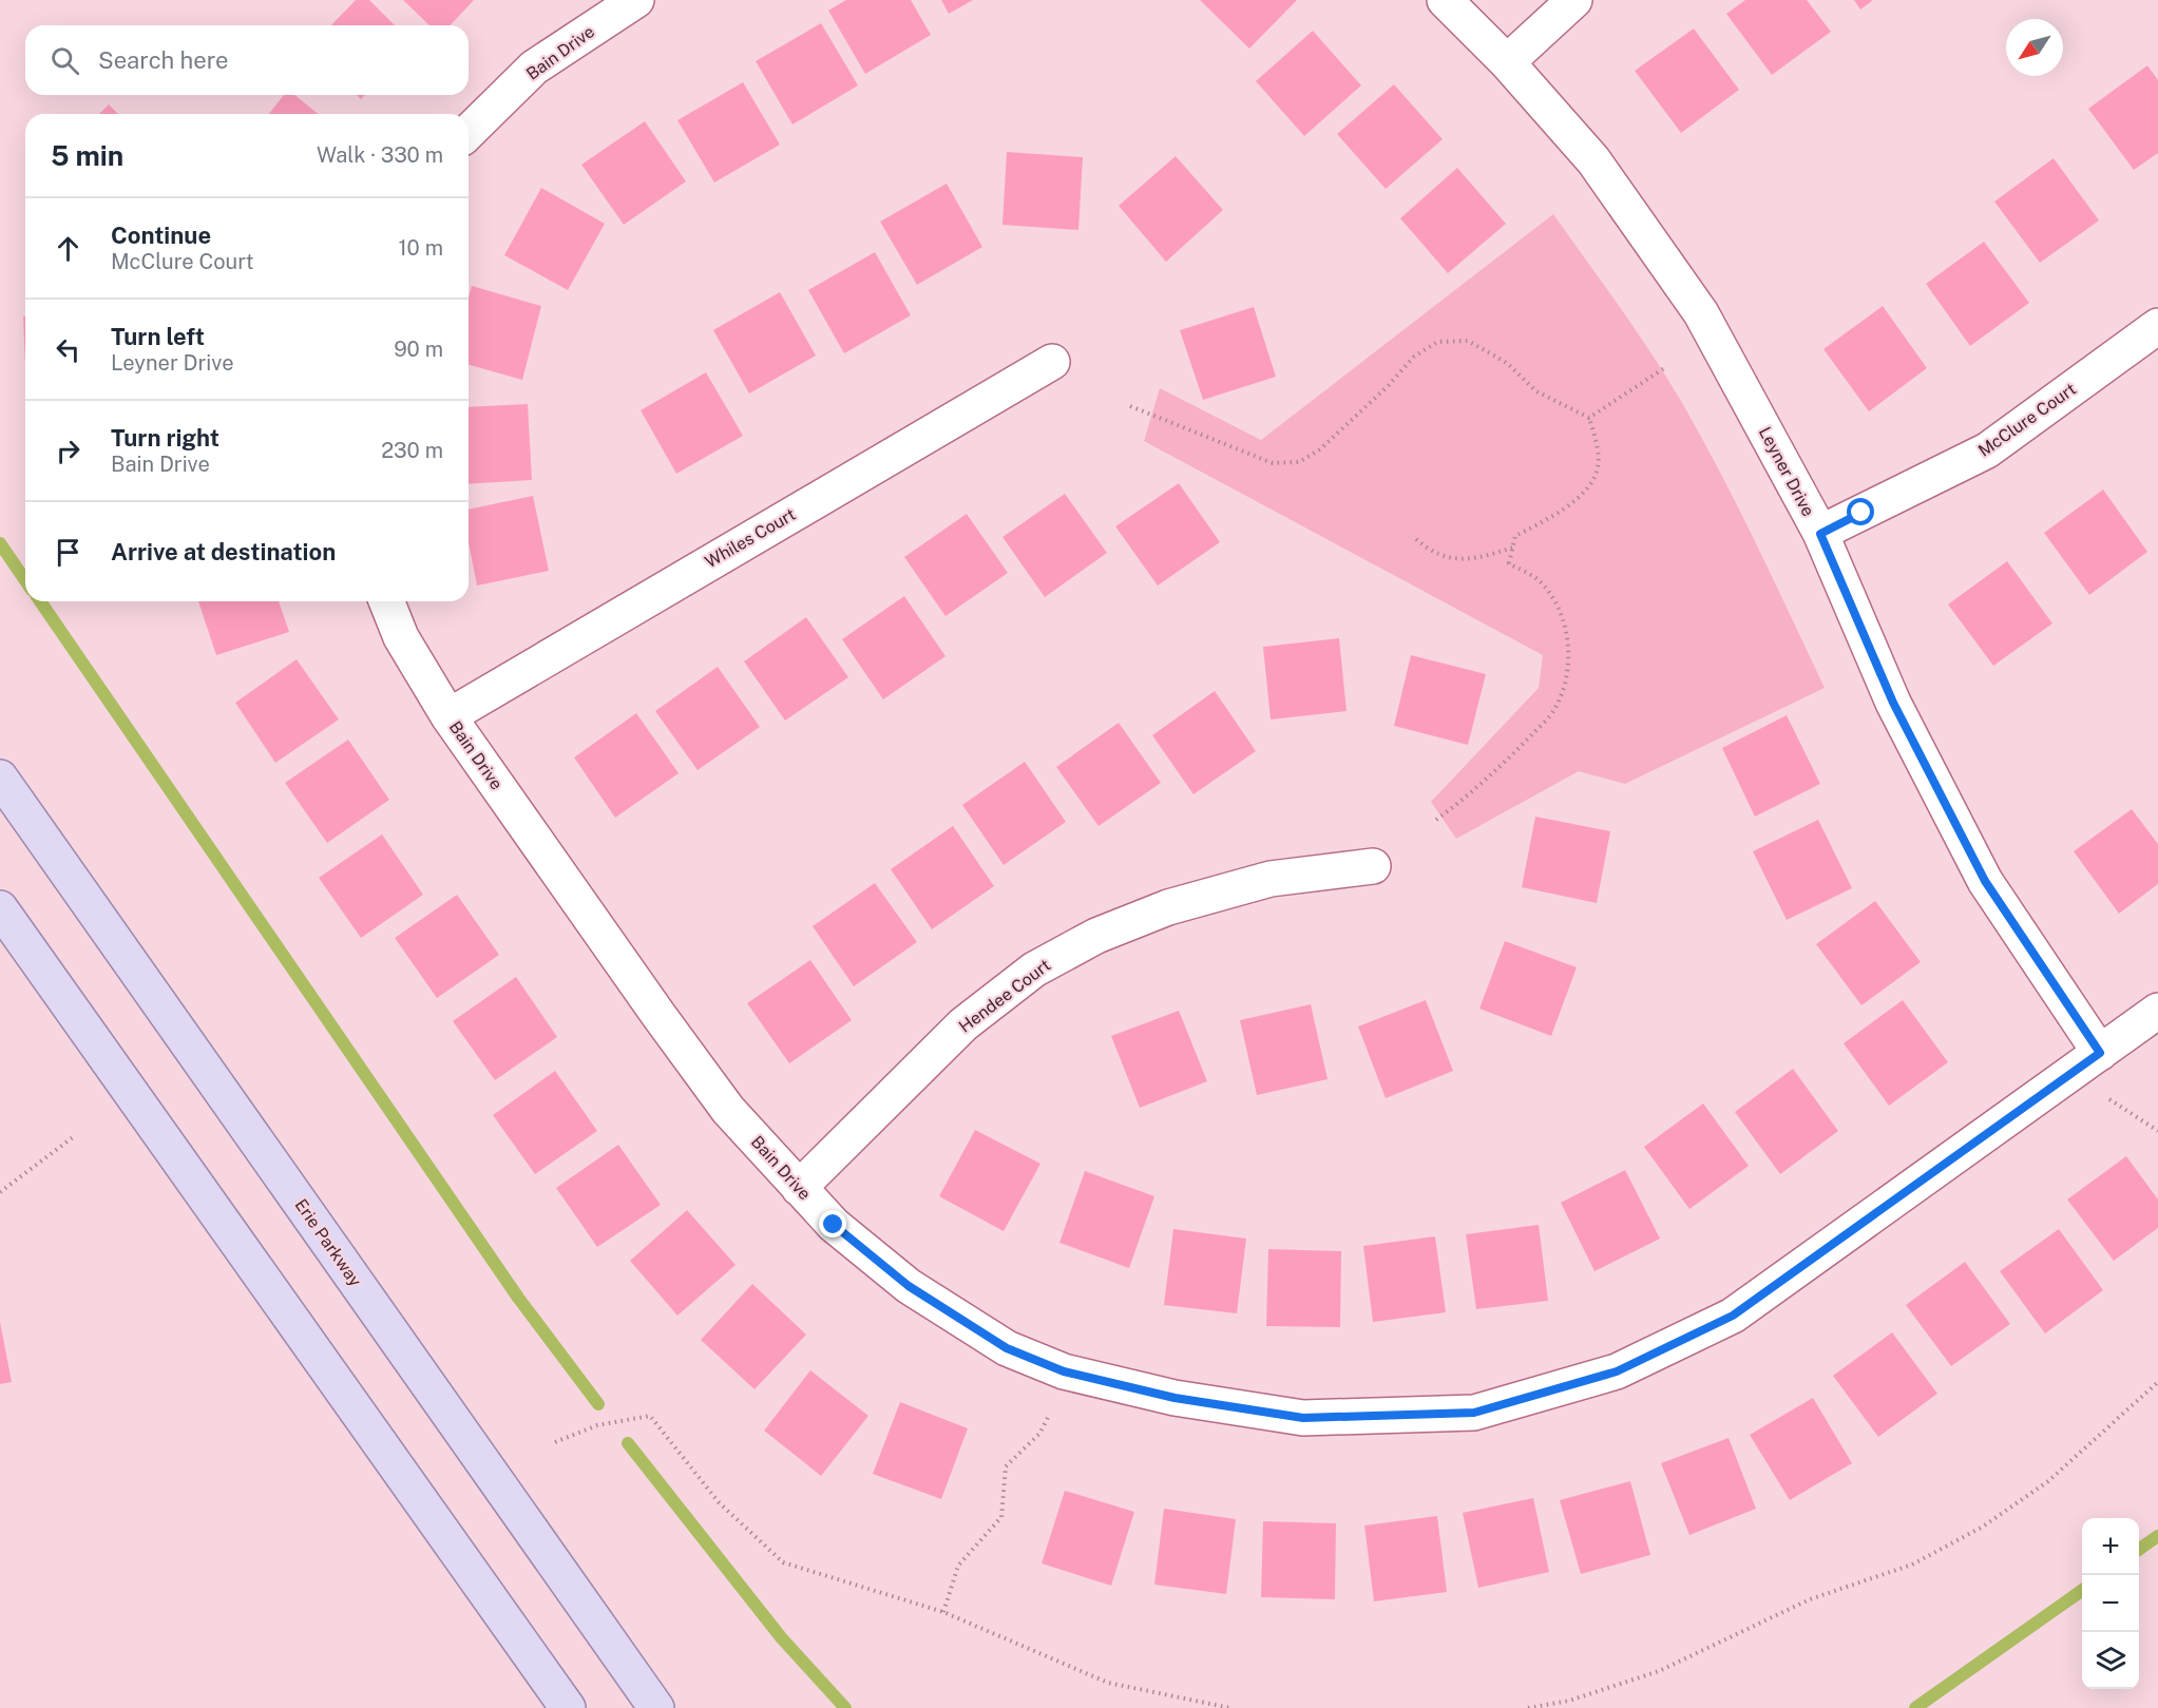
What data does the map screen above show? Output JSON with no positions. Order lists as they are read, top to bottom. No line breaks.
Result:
{"streets":{"main road":["Erie Parkway"],"street":["Bain Drive","McClure Court","Leyner Drive","Whiles Court","Hendee Court"]},"crossings":[["Bain Drive","Leyner Drive"],["Bain Drive","Whiles Court"],["Bain Drive","Hendee Court"],["McClure Court","Leyner Drive"]],"north":"bottom left","page":{"search":"Search here","heading":["5 min","Walk · 330 m"],"list":[["Continue","McClure Court","10 m"],["Turn left","Leyner Drive","90 m"],["Turn right","Bain Drive","230 m"],"Arrive at destination"],"map_buttons":["+","−"]}}
